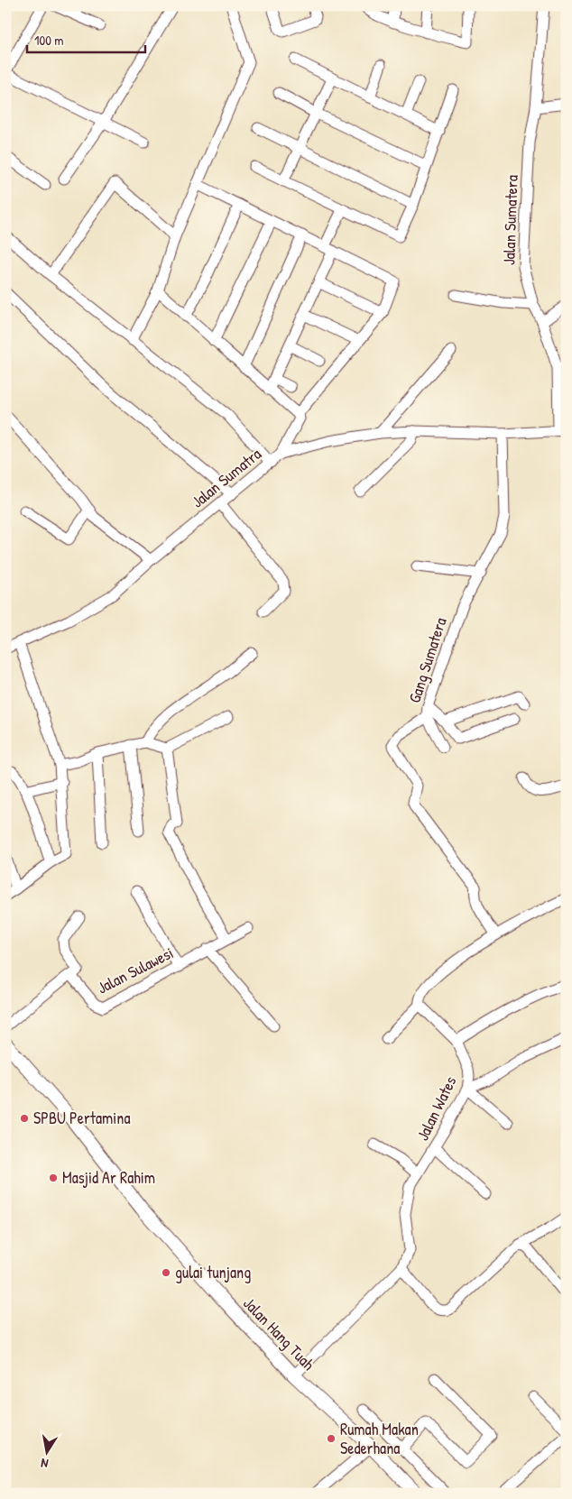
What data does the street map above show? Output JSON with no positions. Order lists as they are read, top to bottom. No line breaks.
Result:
{"streets":{"main road":["Jalan Hang Tuah"],"street":["Jalan Sumatera","Jalan Sumatra","Gang Sumatera","Jalan Sulawesi","Jalan Wates"]},"crossings":[["Jalan Sumatera","Jalan Sumatra"],["Jalan Sumatra","Gang Sumatera"],["Jalan Wates","Jalan Hang Tuah"]],"places":["SPBU Pertamina","Masjid Ar Rahim","gulai tunjang","Rumah Makan Sederhana"],"scale_bar":"100 m","north":"bottom"}
